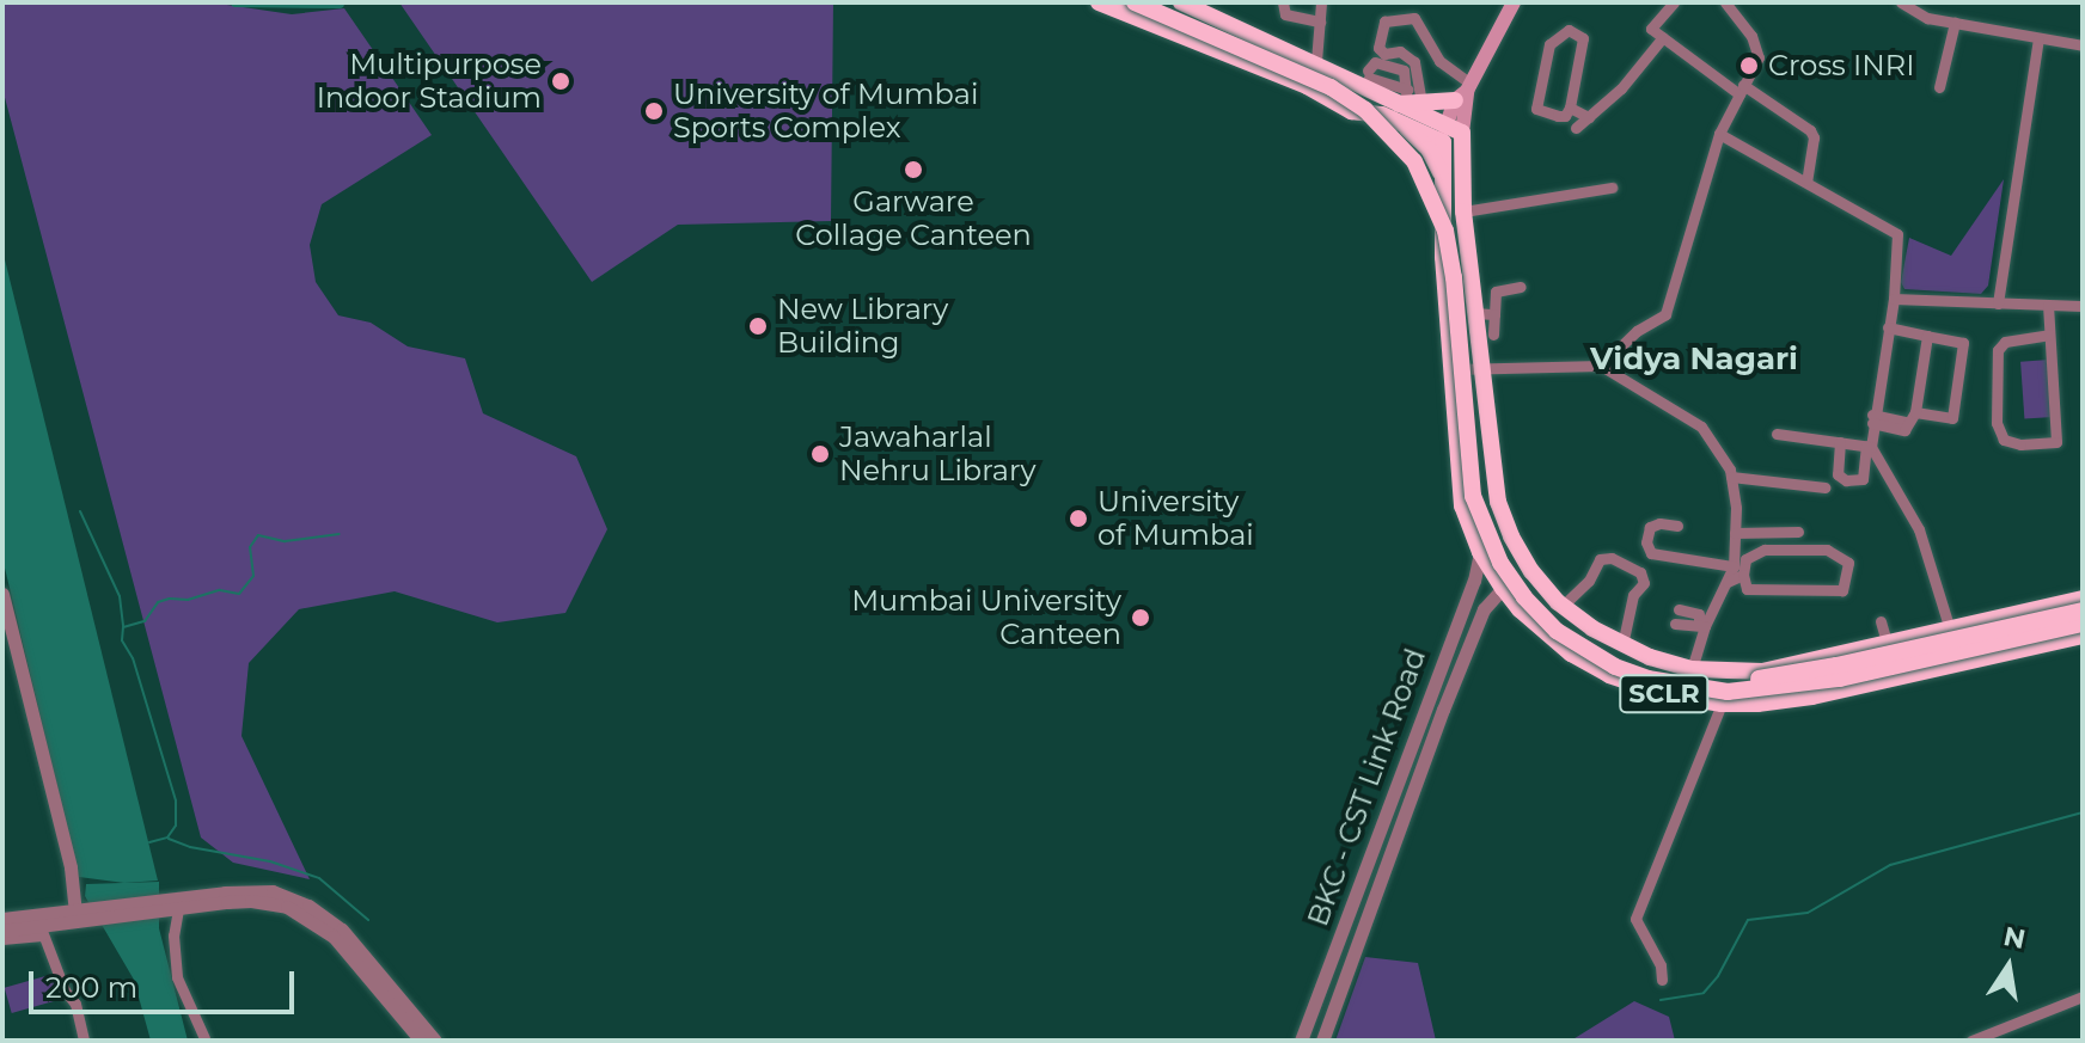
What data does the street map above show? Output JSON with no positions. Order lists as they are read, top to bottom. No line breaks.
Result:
{"streets":{"highway":["SCLR"],"street":["BKC - CST Link Road"]},"crossings":[["SCLR","BKC - CST Link Road"]],"districts":["Vidya Nagari"],"places":["Cross INRI","Multipurpose Indoor Stadium","University of Mumbai Sports Complex","Garware Collage Canteen","New Library Building","Jawaharlal Nehru Library","University of Mumbai","Mumbai University Canteen"],"scale_bar":"200 m","north":"top"}
